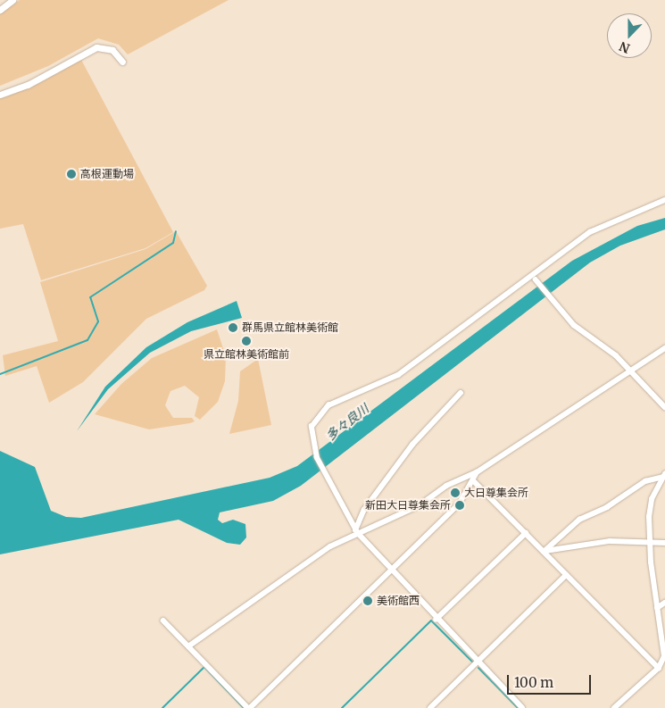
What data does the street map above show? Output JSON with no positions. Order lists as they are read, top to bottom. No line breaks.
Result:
{"water":["多々良川"],"places":["高根運動場","群馬県立館林美術館","県立館林美術館前","大日尊集会所","新田大日尊集会所","美術館西"],"scale_bar":"100 m","north":"bottom"}
